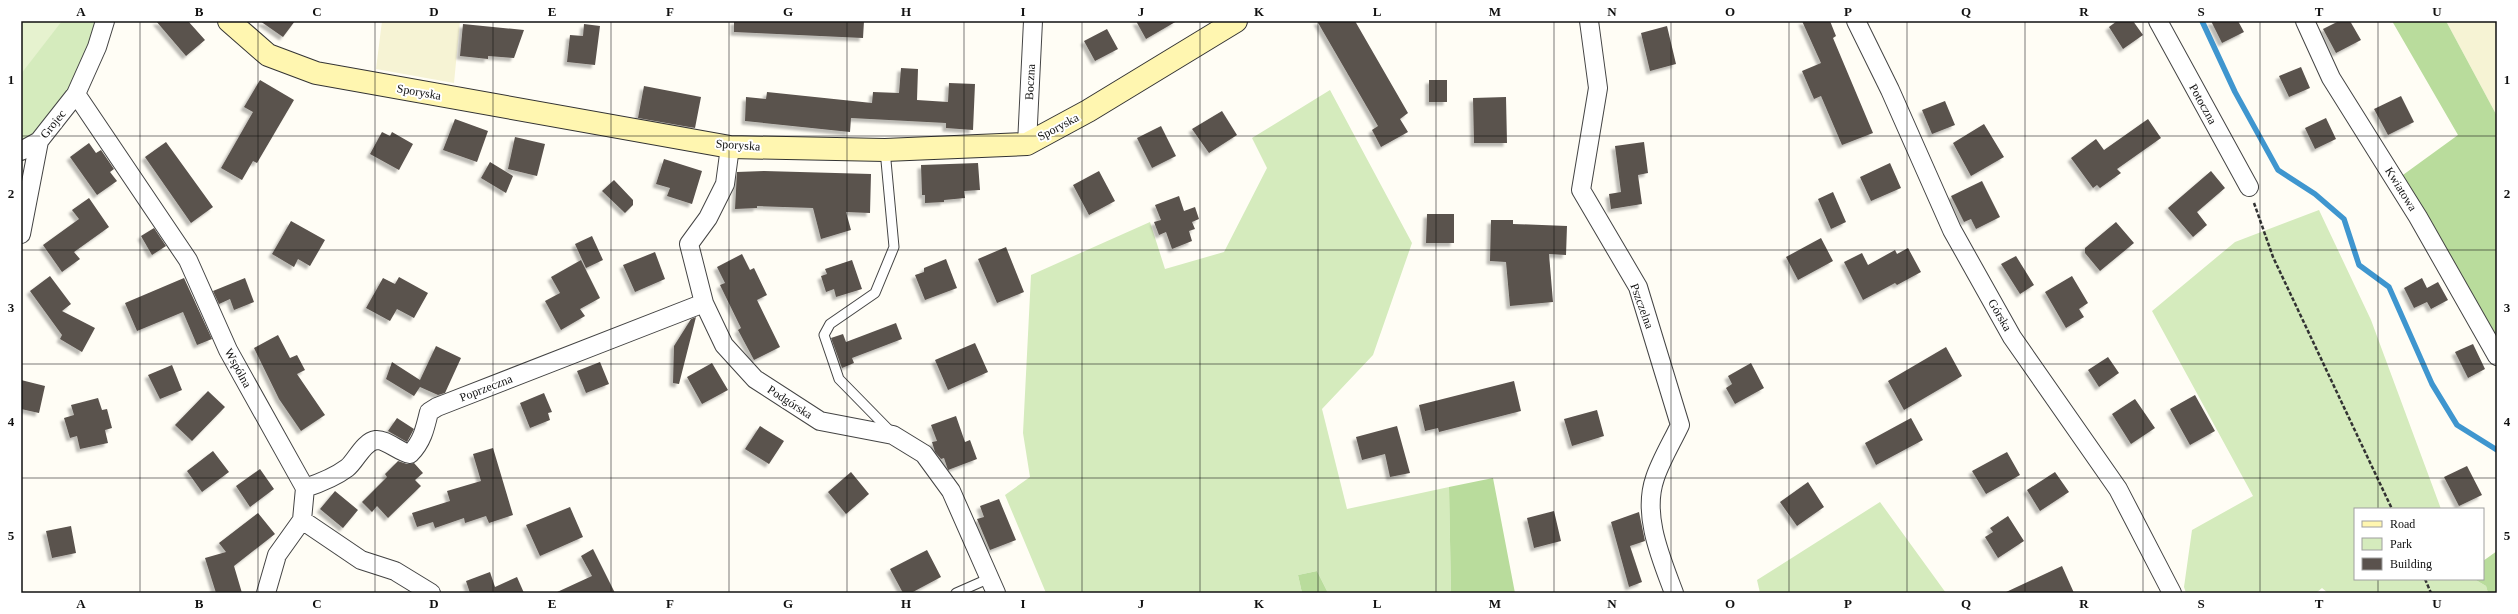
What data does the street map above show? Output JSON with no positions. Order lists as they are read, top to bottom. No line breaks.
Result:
{"streets":{"street":["Boczna","Sporyska","Potoczna","Grojec","Kwiatowa","Pszczelna","Górska","Wspólna","Poprzeczna","Podgórska"]},"crossings":[["Boczna","Sporyska"],["Sporyska","Podgórska"],["Grojec","Wspólna"],["Wspólna","Poprzeczna"],["Poprzeczna","Podgórska"]],"legend":["Road","Park","Building"],"grid":{"columns":["A","B","C","D","E","F","G","H","I","J","K","L","M","N","O","P","Q","R","S","T","U"],"rows":["1","2","3","4","5"]}}
